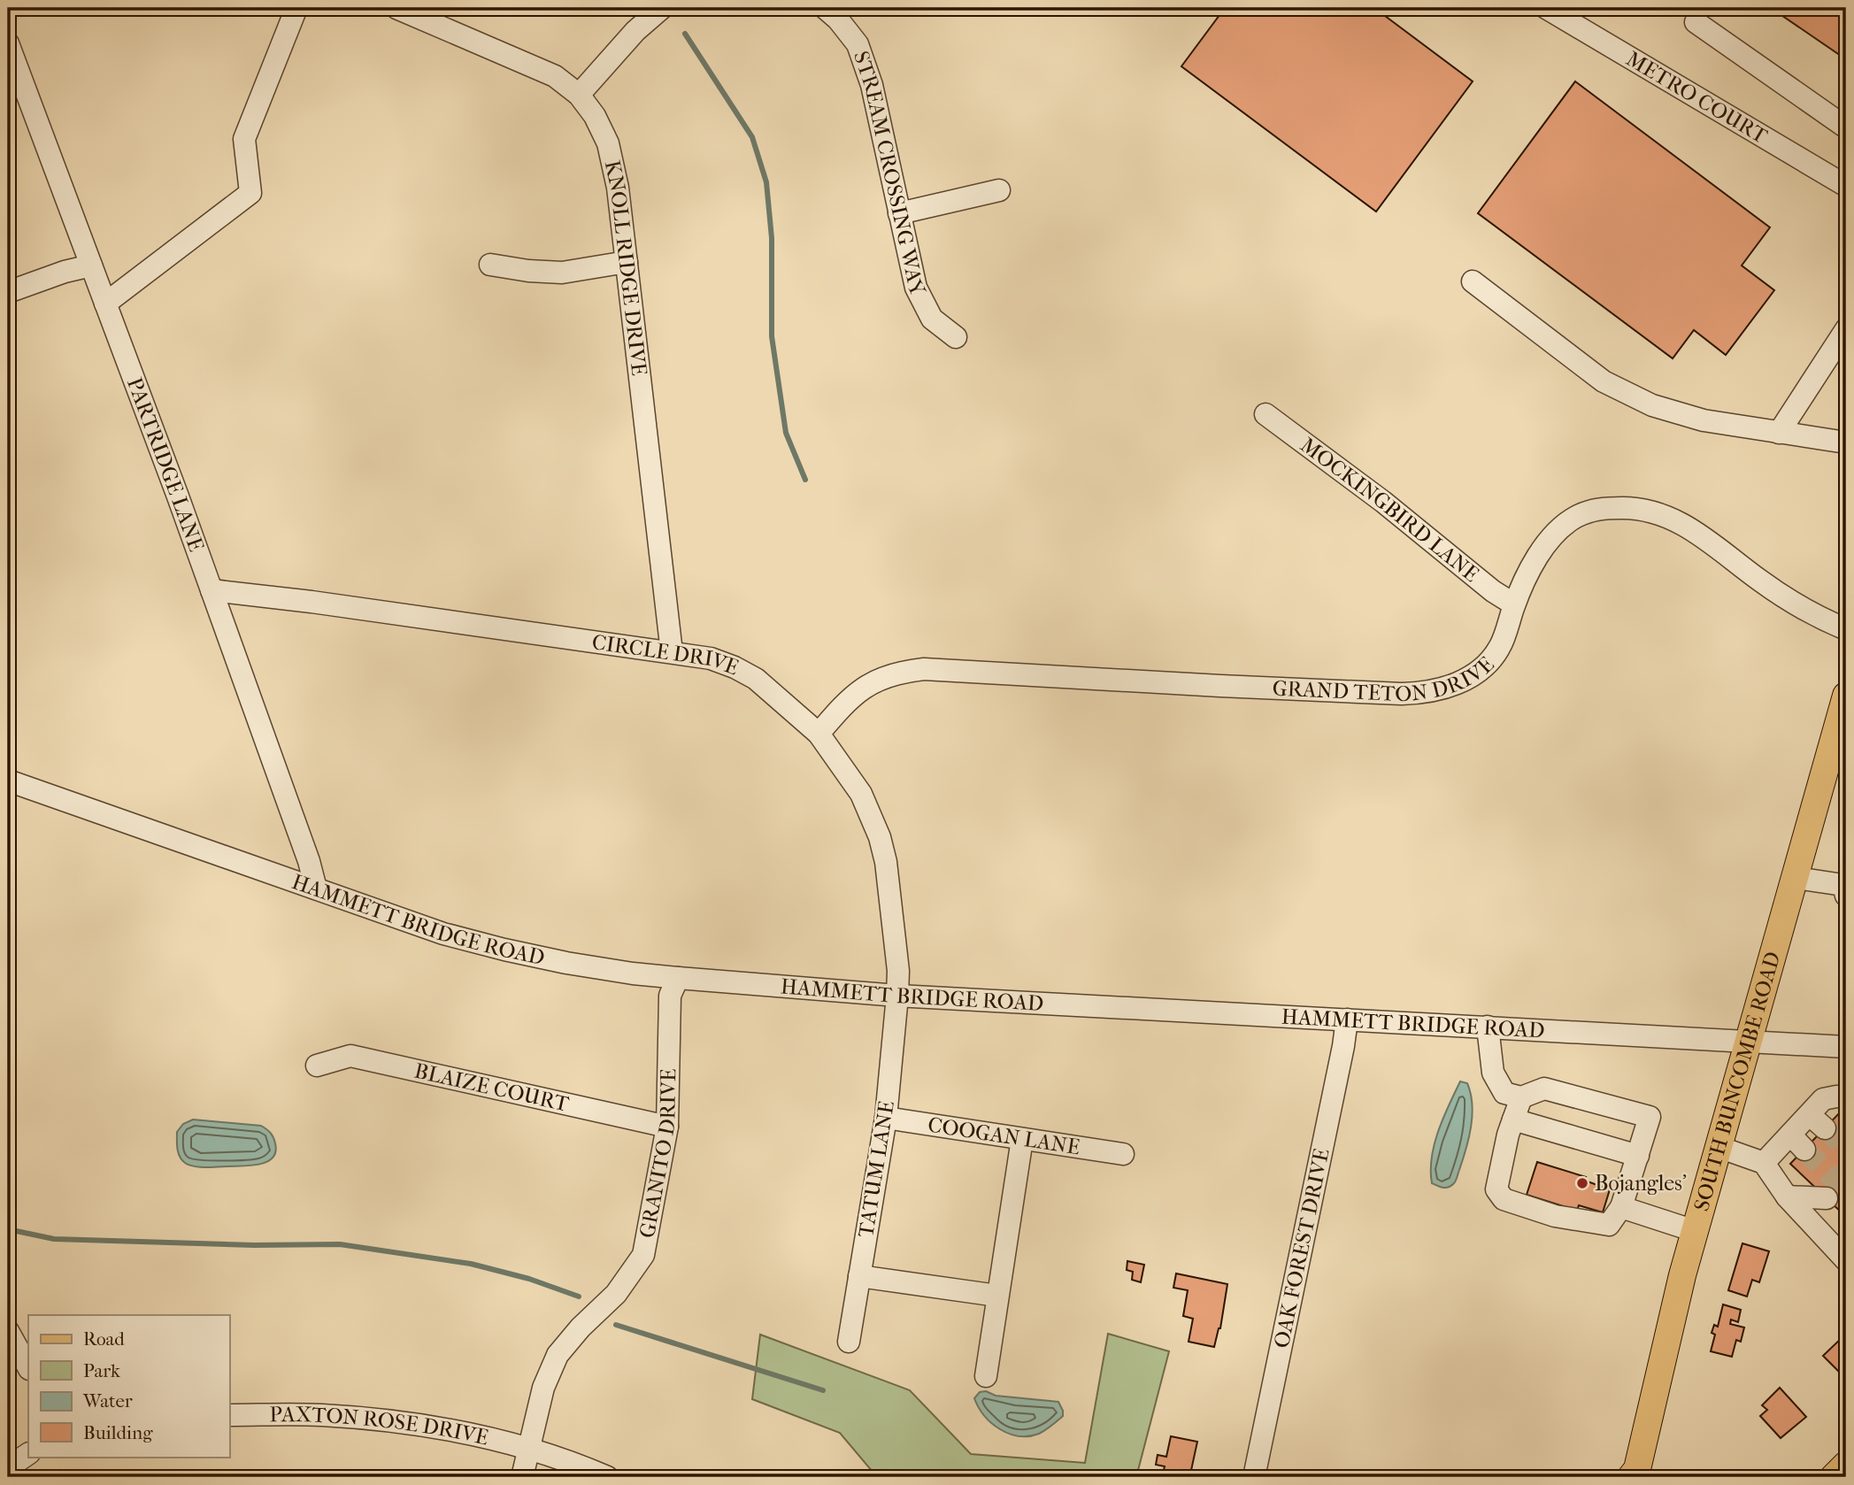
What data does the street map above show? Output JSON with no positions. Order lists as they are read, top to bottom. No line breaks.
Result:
{"streets":{"main road":["SOUTH BUNCOMBE ROAD"],"street":["METRO COURT","STREAM CROSSING WAY","KNOLL RIDGE DRIVE","PARTRIDGE LANE","MOCKINGBIRD LANE","CIRCLE DRIVE","GRAND TETON DRIVE","HAMMETT BRIDGE ROAD","BLAIZE COURT","COOGAN LANE","GRANITO DRIVE","TATUM LANE","OAK FOREST DRIVE","PAXTON ROSE DRIVE"]},"crossings":[["KNOLL RIDGE DRIVE","CIRCLE DRIVE"],["PARTRIDGE LANE","CIRCLE DRIVE"],["PARTRIDGE LANE","HAMMETT BRIDGE ROAD"],["MOCKINGBIRD LANE","GRAND TETON DRIVE"],["CIRCLE DRIVE","GRAND TETON DRIVE"],["CIRCLE DRIVE","HAMMETT BRIDGE ROAD"],["CIRCLE DRIVE","TATUM LANE"],["HAMMETT BRIDGE ROAD","SOUTH BUNCOMBE ROAD"],["HAMMETT BRIDGE ROAD","GRANITO DRIVE"],["HAMMETT BRIDGE ROAD","TATUM LANE"],["HAMMETT BRIDGE ROAD","OAK FOREST DRIVE"],["BLAIZE COURT","GRANITO DRIVE"],["COOGAN LANE","TATUM LANE"],["GRANITO DRIVE","PAXTON ROSE DRIVE"]],"places":["Bojangles'"],"legend":["Road","Park","Water","Building"]}
